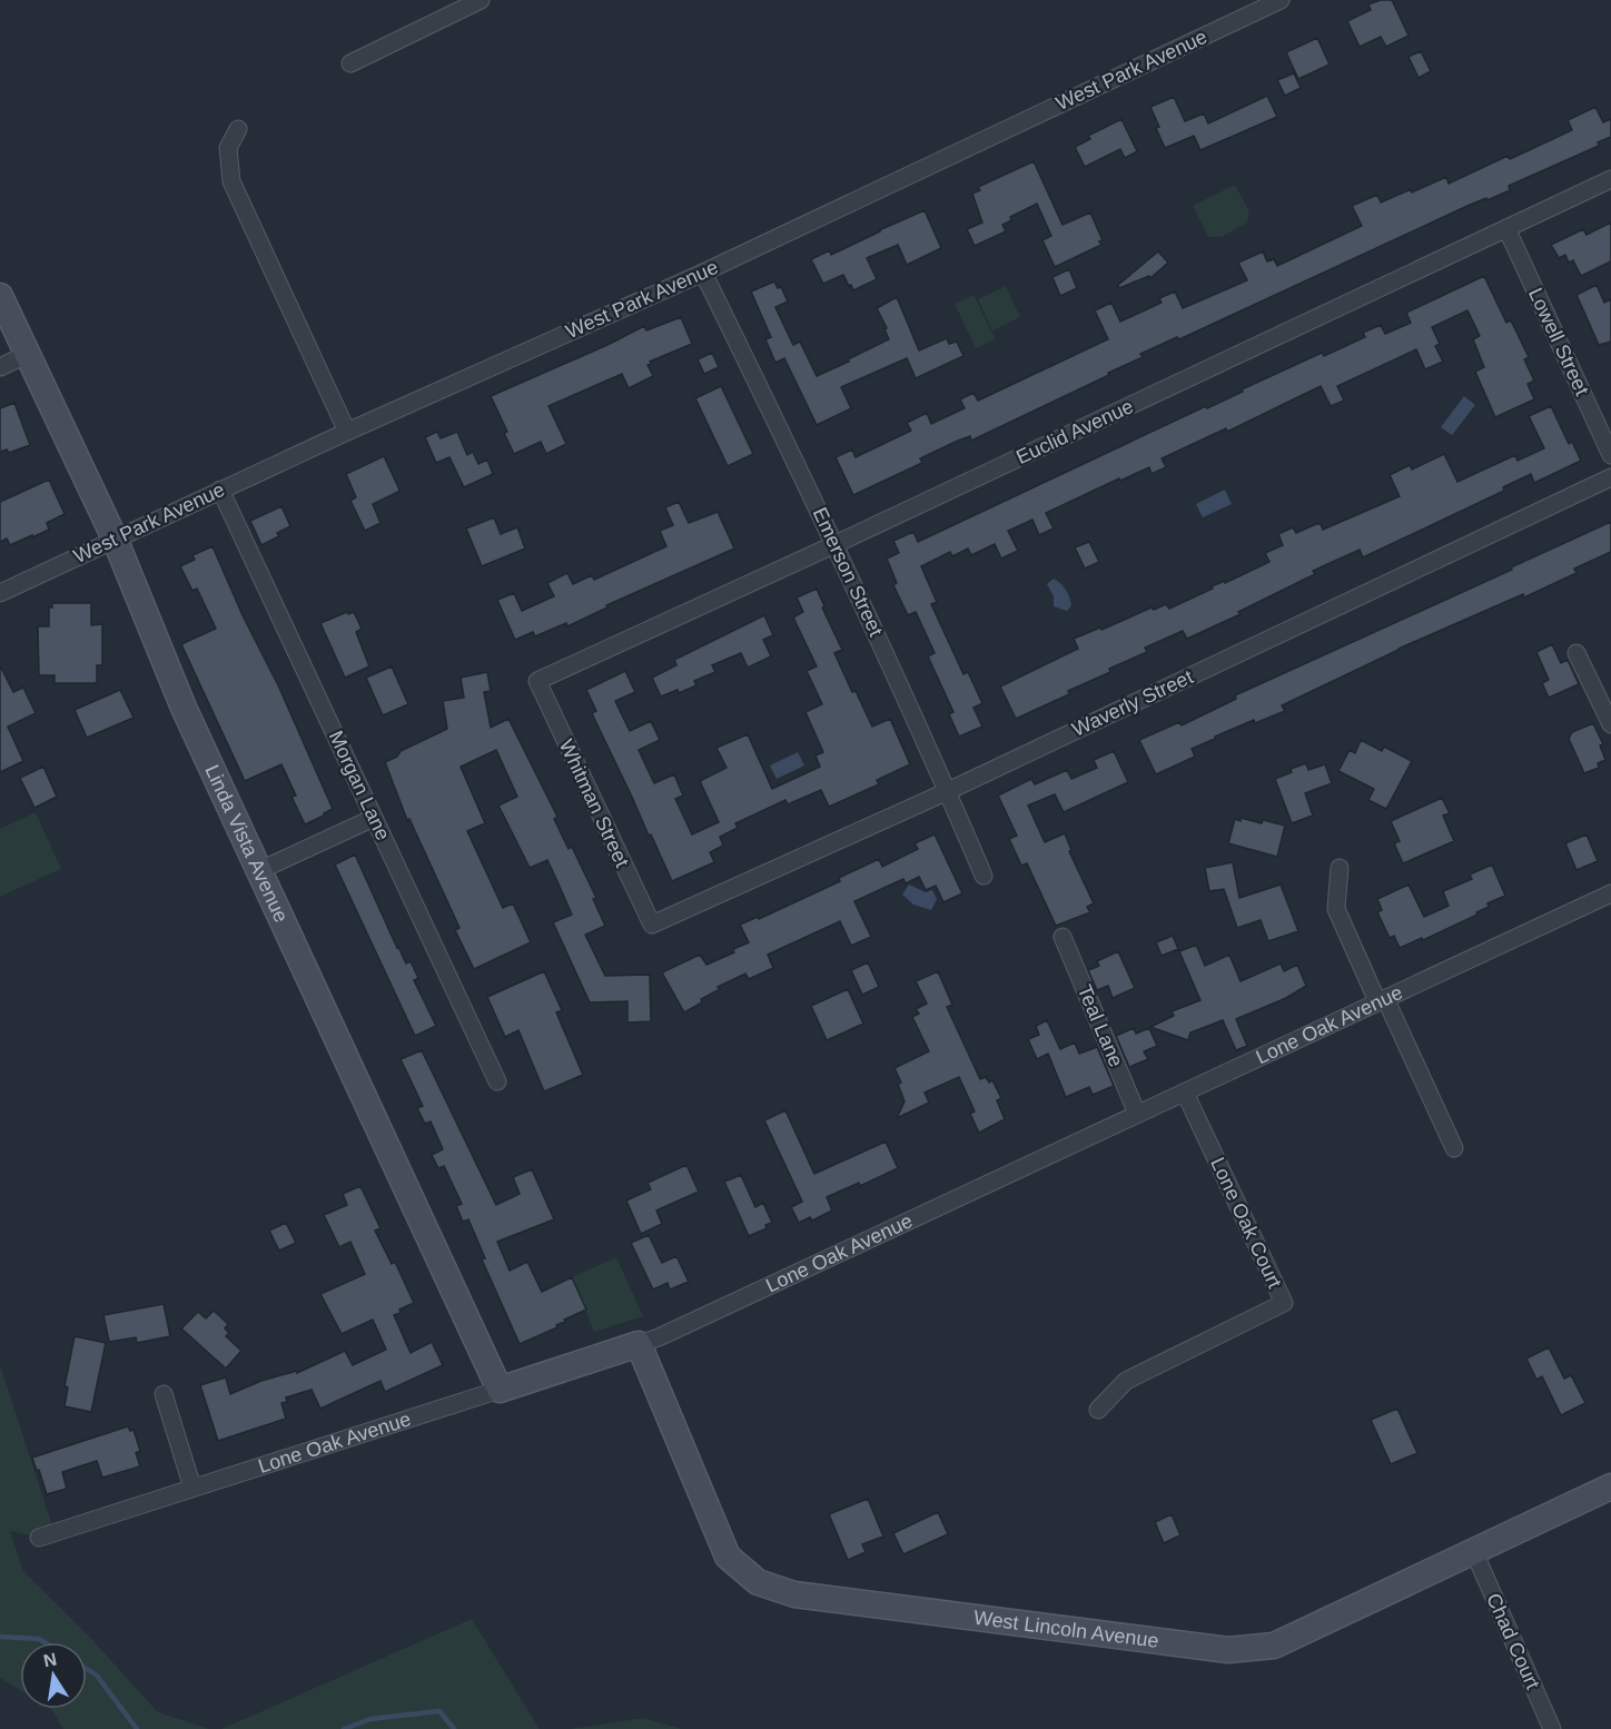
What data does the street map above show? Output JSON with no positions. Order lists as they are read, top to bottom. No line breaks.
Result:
{"streets":{"street":["West Park Avenue","Lowell Street","Euclid Avenue","Emerson Street","Waverly Street","Morgan Lane","Whitman Street","Linda Vista Avenue","Lone Oak Avenue","Teal Lane","Lone Oak Court","West Lincoln Avenue","Chad Court"]},"crossings":[["West Park Avenue","Emerson Street"],["West Park Avenue","Morgan Lane"],["West Park Avenue","Linda Vista Avenue"],["Lowell Street","Euclid Avenue"],["Euclid Avenue","Emerson Street"],["Euclid Avenue","Whitman Street"],["Emerson Street","Waverly Street"],["Waverly Street","Whitman Street"],["Linda Vista Avenue","Lone Oak Avenue"],["Lone Oak Avenue","Teal Lane"],["Lone Oak Avenue","Lone Oak Court"],["Lone Oak Avenue","West Lincoln Avenue"],["West Lincoln Avenue","Chad Court"]],"north":"top"}
